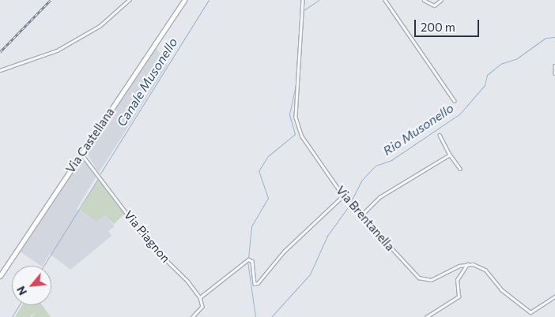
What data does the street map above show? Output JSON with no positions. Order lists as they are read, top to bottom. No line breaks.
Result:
{"streets":{"main road":["Via Castellana"],"street":["Via Brentanella","Via Piagnon"]},"crossings":[["Via Castellana","Via Piagnon"]],"water":["Canale Musonello","Rio Musonello"],"scale_bar":"200 m","north":"bottom left"}
